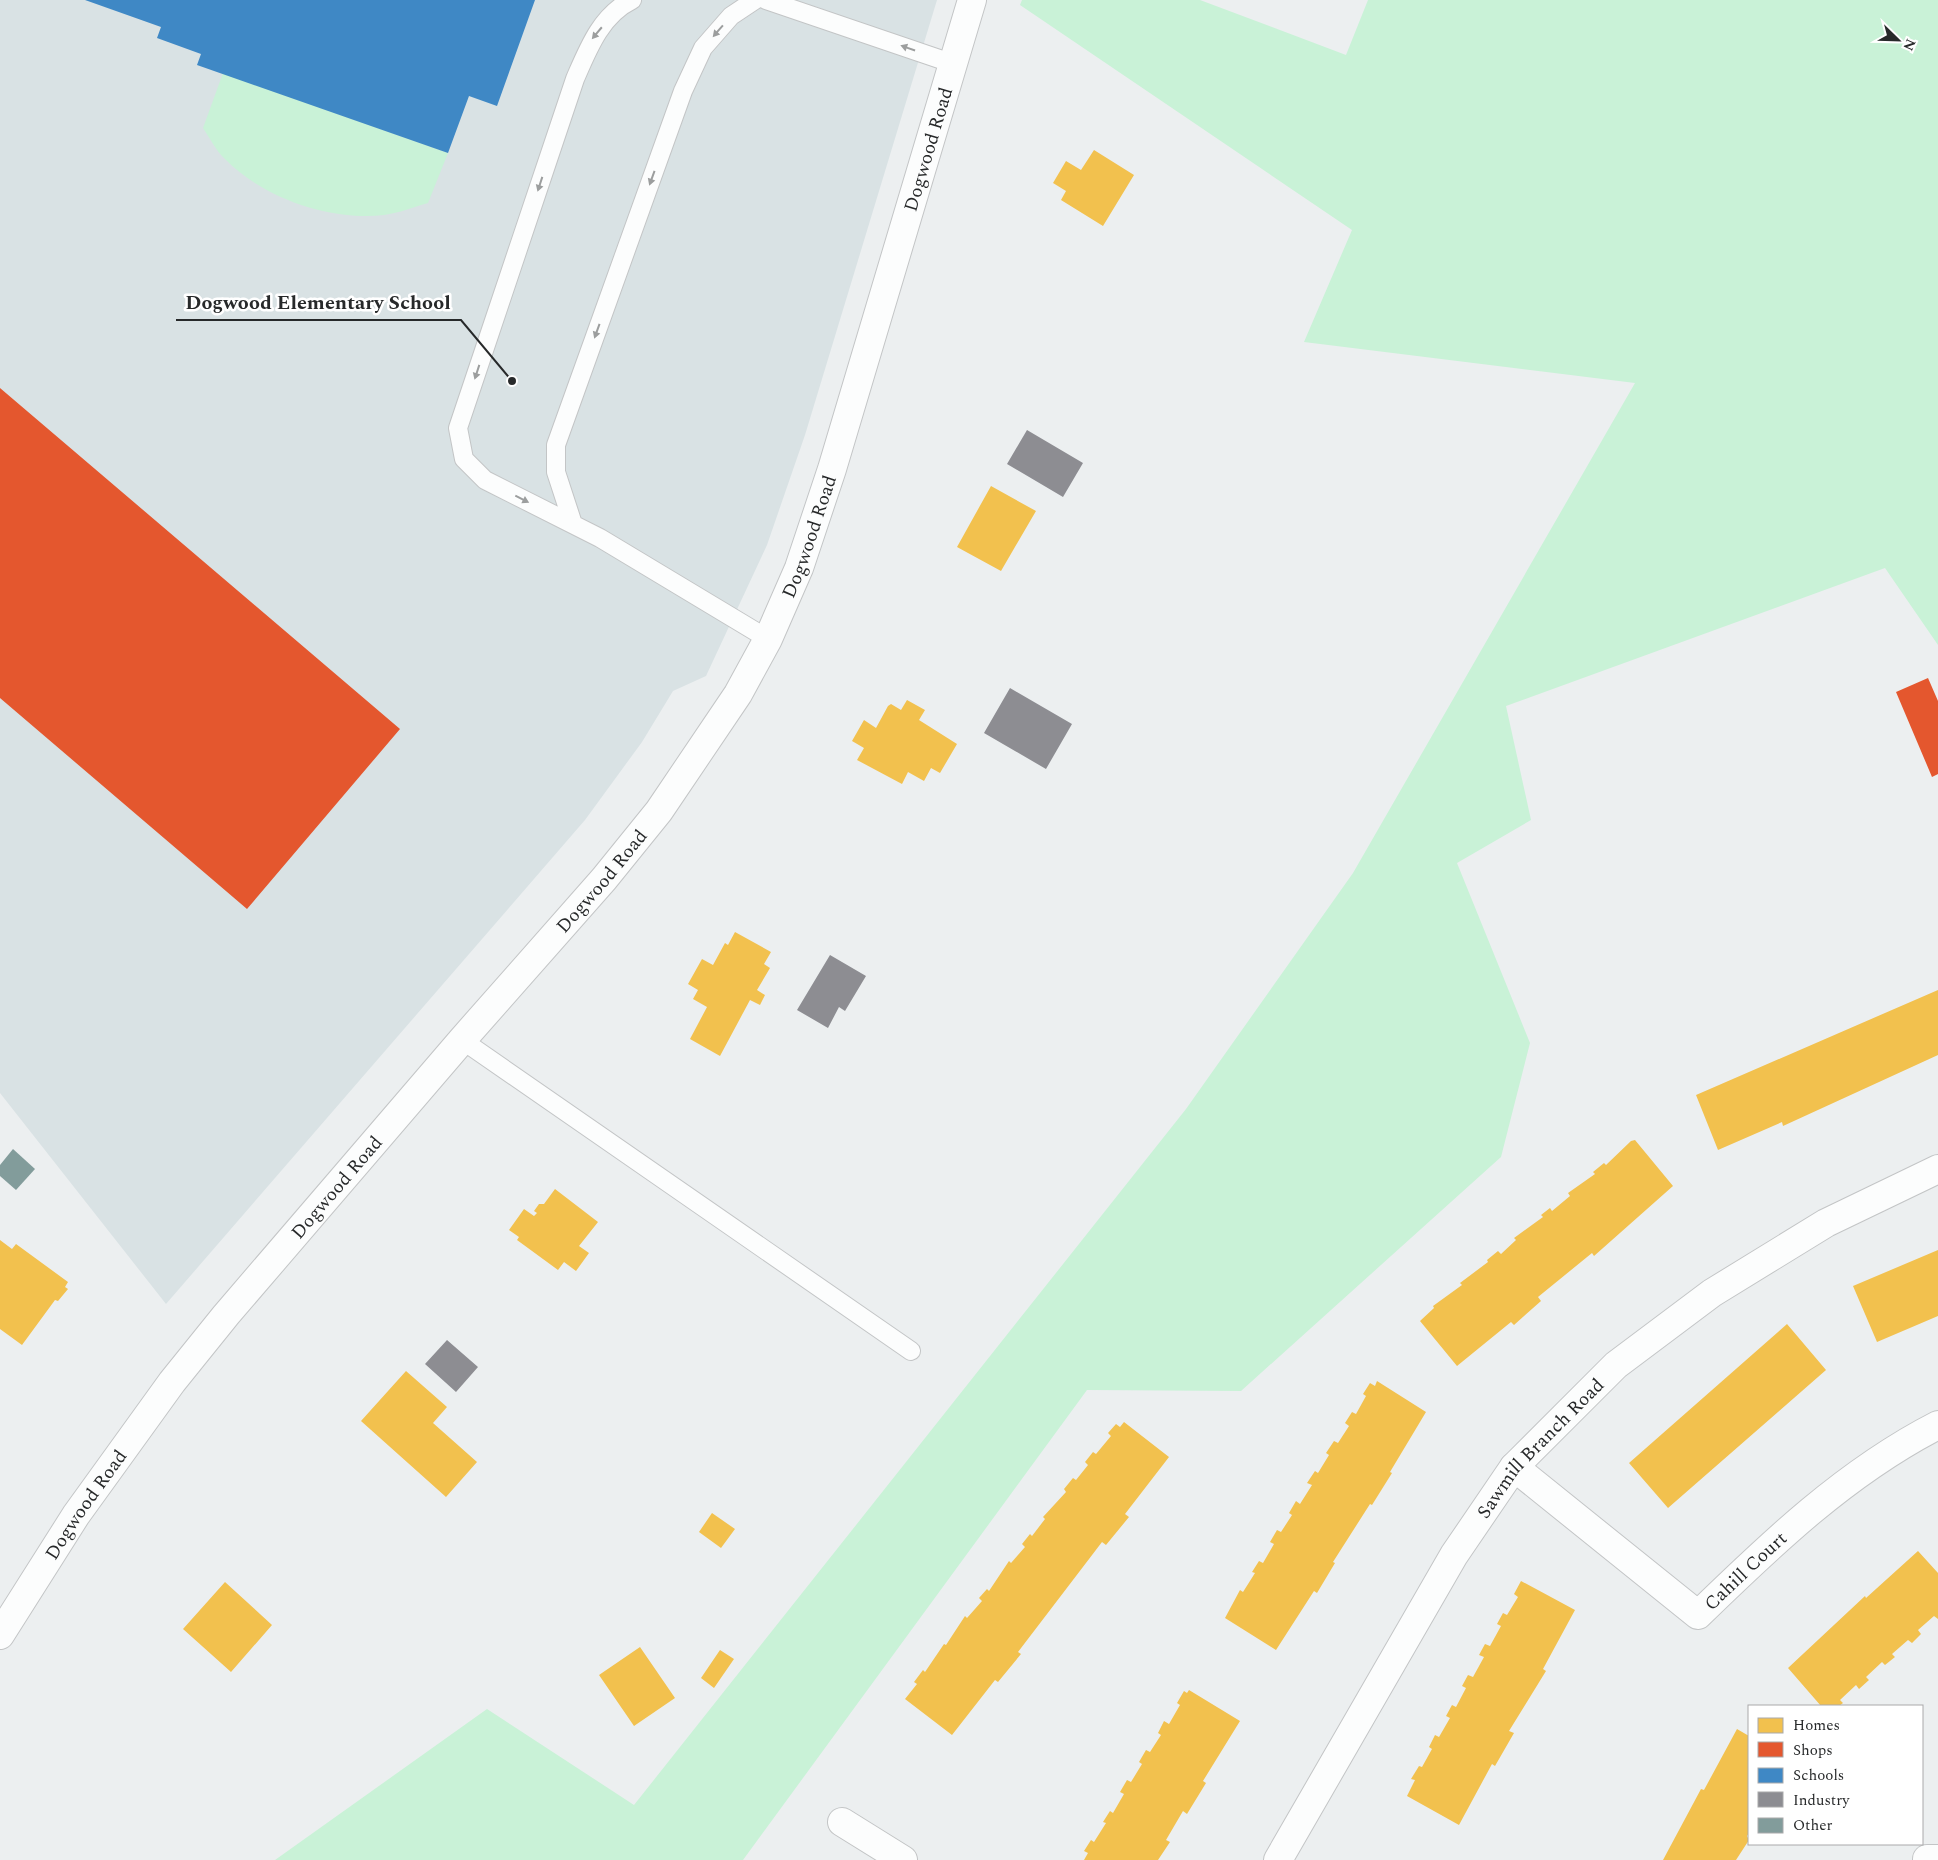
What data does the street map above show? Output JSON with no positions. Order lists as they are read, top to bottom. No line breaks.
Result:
{"streets":{"street":["Dogwood Road","Sawmill Branch Road","Cahill Court"]},"crossings":[["Sawmill Branch Road","Cahill Court"]],"places":["Dogwood Elementary School"],"legend":["Homes","Shops","Schools","Industry","Other"],"north":"bottom right"}
